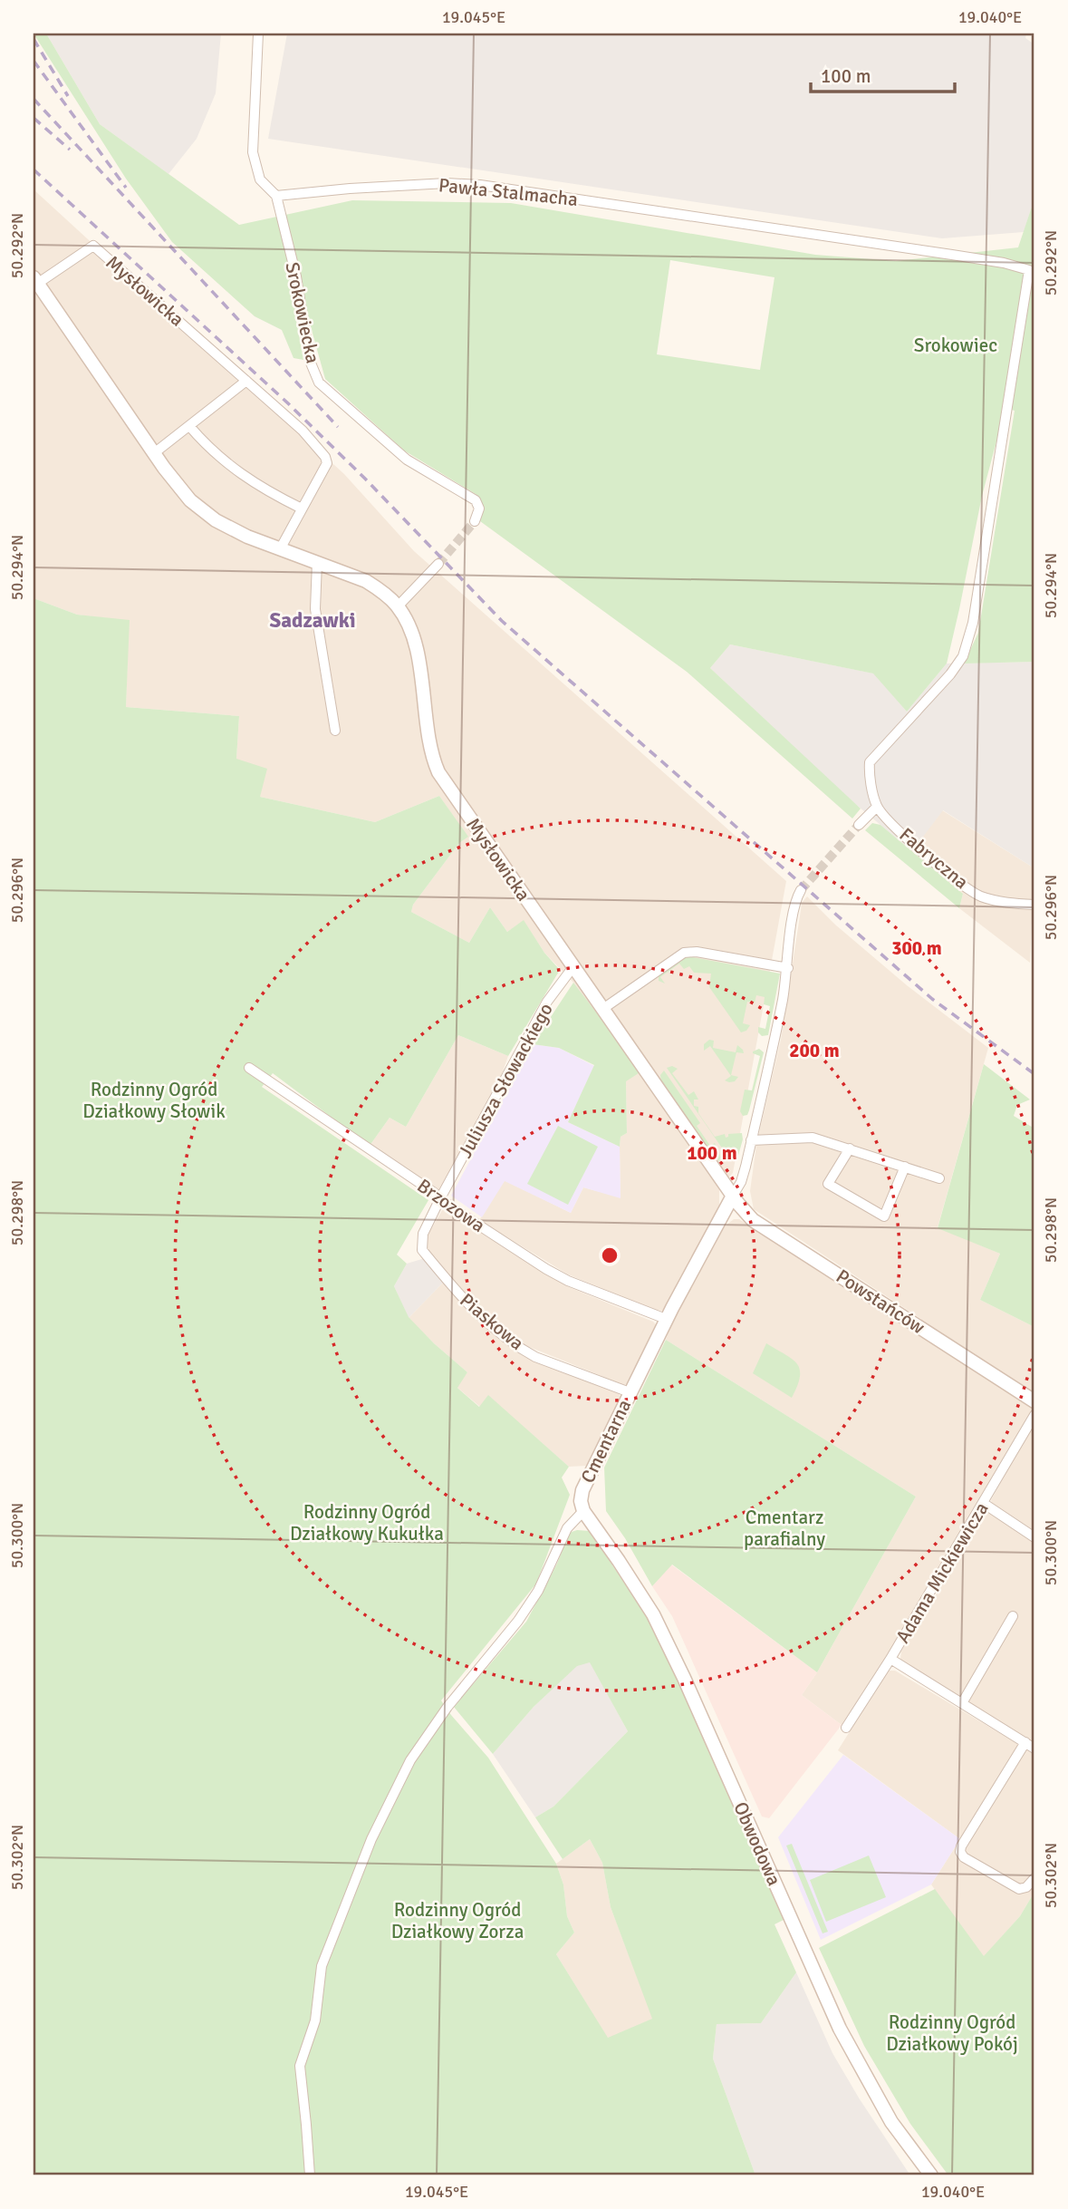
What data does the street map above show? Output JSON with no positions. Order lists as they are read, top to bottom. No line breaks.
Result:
{"streets":{"street":["Pawła Stalmacha","Mysłowicka","Srokowiecka","Fabryczna","Juliusza Słowackiego","Brzozowa","Powstańców","Piaskowa","Cmentarna","Adama Mickiewicza","Obwodowa"]},"crossings":[["Pawła Stalmacha","Srokowiecka"],["Pawła Stalmacha","Fabryczna"],["Mysłowicka","Juliusza Słowackiego"],["Mysłowicka","Powstańców"],["Mysłowicka","Cmentarna"],["Juliusza Słowackiego","Brzozowa"],["Juliusza Słowackiego","Piaskowa"],["Brzozowa","Piaskowa"],["Brzozowa","Cmentarna"],["Powstańców","Cmentarna"],["Piaskowa","Cmentarna"],["Cmentarna","Obwodowa"]],"districts":["Sadzawki"],"parks":["Srokowiec","Rodzinny Ogród Działkowy Słowik","Rodzinny Ogród Działkowy Kukułka","Cmentarz parafialny","Rodzinny Ogród Działkowy Zorza","Rodzinny Ogród Działkowy Pokój"],"scale_bar":"100 m","coordinates":["19.045°E","19.040°E","50.292°N","50.294°N","50.296°N","50.298°N","50.300°N","50.302°N"],"rings":["300 m","200 m","100 m"]}
